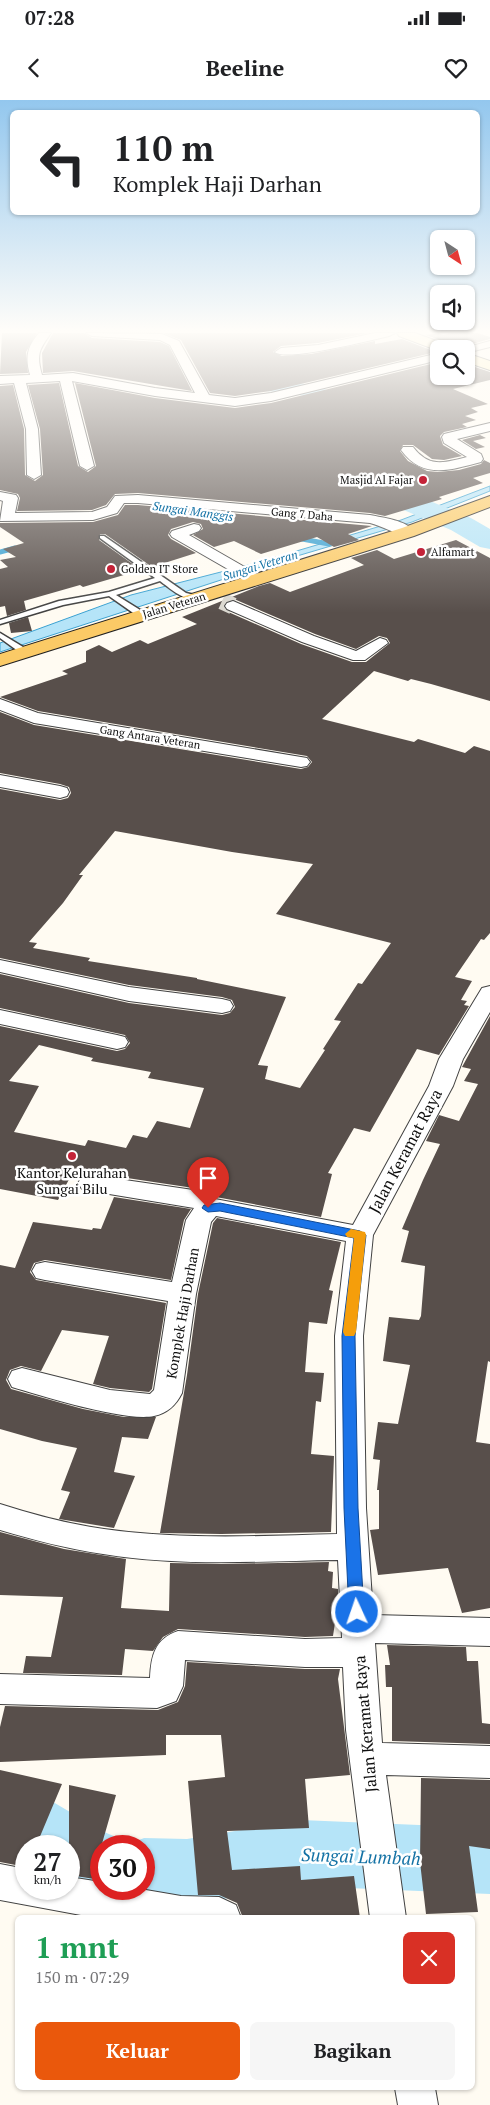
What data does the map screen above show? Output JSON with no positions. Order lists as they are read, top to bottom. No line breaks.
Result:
{"streets":{"main road":["Jalan Veteran"],"street":["Gang 7 Daha","Gang Antara Veteran","Jalan Keramat Raya","Komplek Haji Darhan"]},"crossings":[["Gang 7 Daha","Jalan Veteran"]],"water":["Sungai Manggis","Sungai Veteran","Sungai Lumbah"],"places":["Masjid Al Fajar","Alfamart","Golden IT Store","Kantor Kelurahan Sungai Bilu"],"north":"bottom right","page":{"status":"07:28","header":"Beeline","turn":["110 m","Komplek Haji Darhan"],"speed":"27 km/h","limit":"30","heading":["1 mnt","150 m · 07:29"],"buttons":["Keluar","Bagikan"]}}
